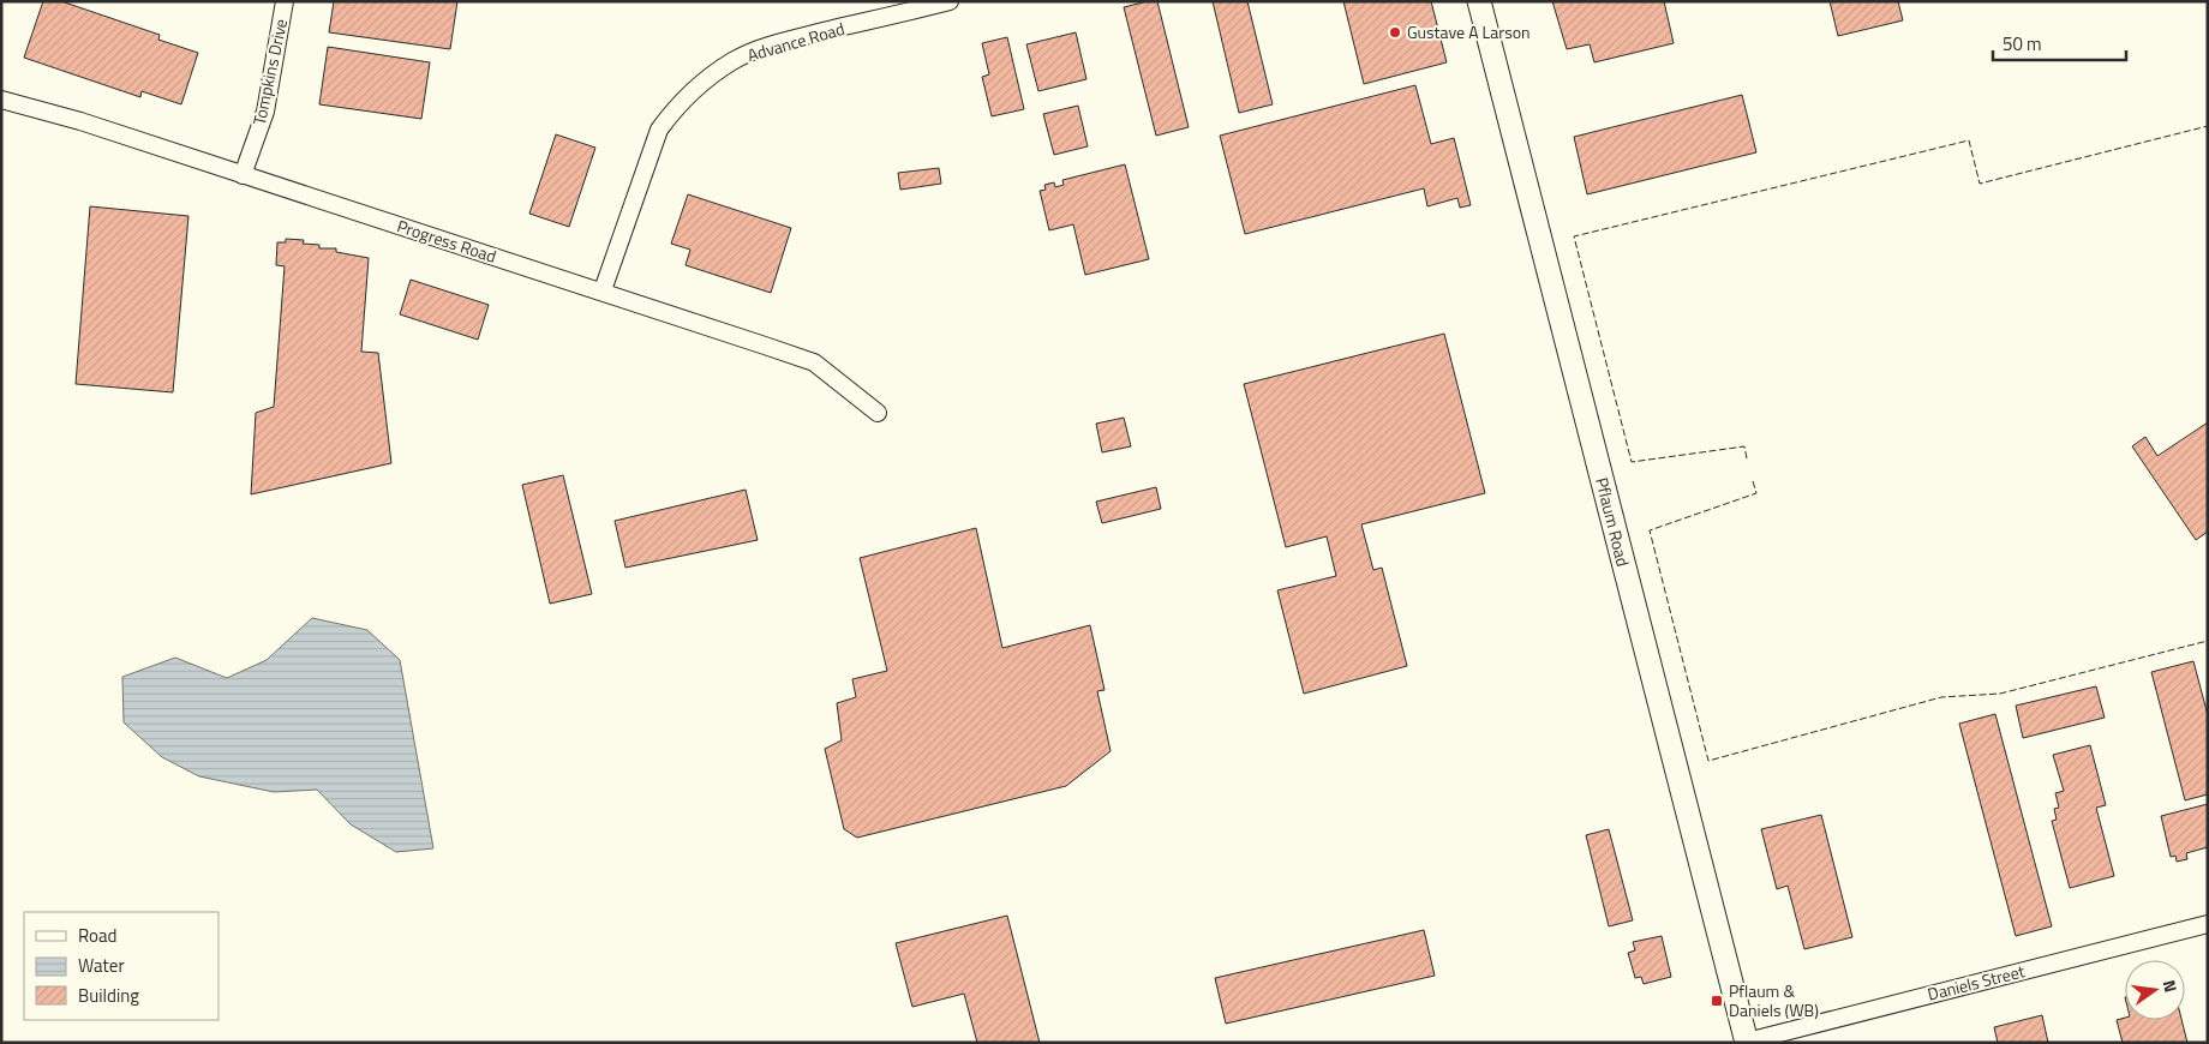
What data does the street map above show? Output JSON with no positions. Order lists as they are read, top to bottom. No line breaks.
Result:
{"streets":{"street":["Advance Road","Tompkins Drive","Progress Road","Pflaum Road","Daniels Street"]},"crossings":[["Advance Road","Progress Road"],["Tompkins Drive","Progress Road"],["Pflaum Road","Daniels Street"]],"places":{"other":["Gustave A Larson"],"transit":["Pflaum & Daniels (WB)"]},"legend":["Road","Water","Building"],"scale_bar":"50 m","north":"right"}
